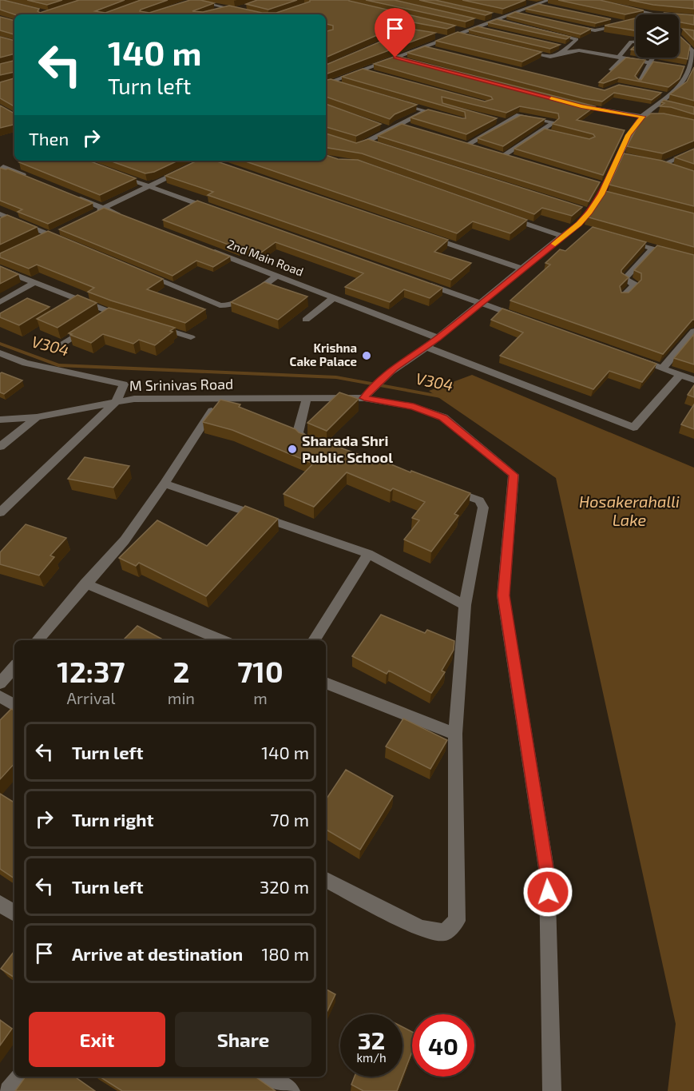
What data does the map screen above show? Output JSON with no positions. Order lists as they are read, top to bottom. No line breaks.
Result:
{"streets":{"street":["2nd Main Road","M Srinivas Road"]},"water":["V304","Hosakerahalli Lake"],"places":["Krishna Cake Palace","Sharada Shri Public School"],"page":{"turn":["140 m","Turn left"],"then":"Then","eta":["12:37","Arrival","2","min","710","m"],"list":[{"name":"Turn left","value":"140 m"},{"name":"Turn right","value":"70 m"},{"name":"Turn left","value":"320 m"},{"name":"Arrive at destination","value":"180 m"}],"buttons":["Exit","Share"],"speed":"32 km/h","limit":"40"}}
